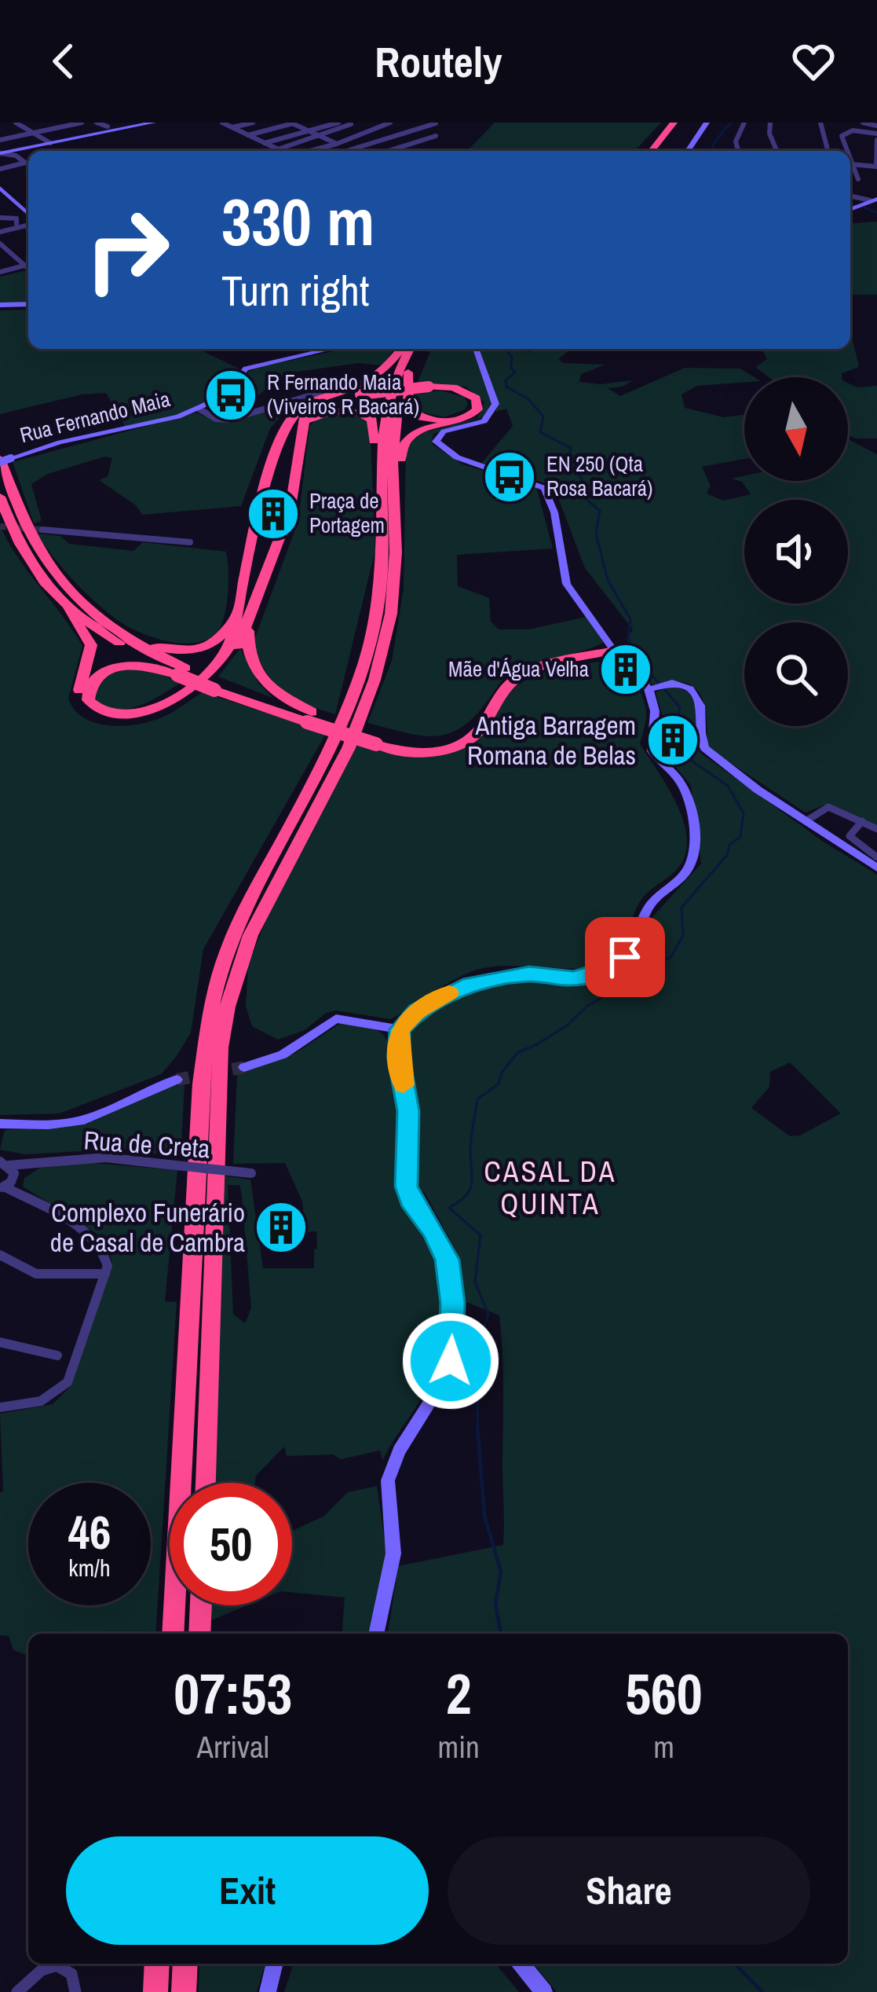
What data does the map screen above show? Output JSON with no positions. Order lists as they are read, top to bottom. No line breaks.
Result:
{"streets":{"main road":["Rua Fernando Maia"],"street":["Rua de Creta"]},"districts":["CASAL DA QUINTA"],"places":{"bus stop":["R Fernando Maia (Viveiros R Bacará)","EN 250 (Qta Rosa Bacará)"],"building":["Praça de Portagem","Mãe d'Água Velha","Antiga Barragem Romana de Belas","Complexo Funerário de Casal de Cambra"]},"north":"bottom","page":{"header":"Routely","turn":["330 m","Turn right"],"speed":"46 km/h","limit":"50","eta":["07:53","Arrival","2","min","560","m"],"buttons":["Exit","Share"]}}
